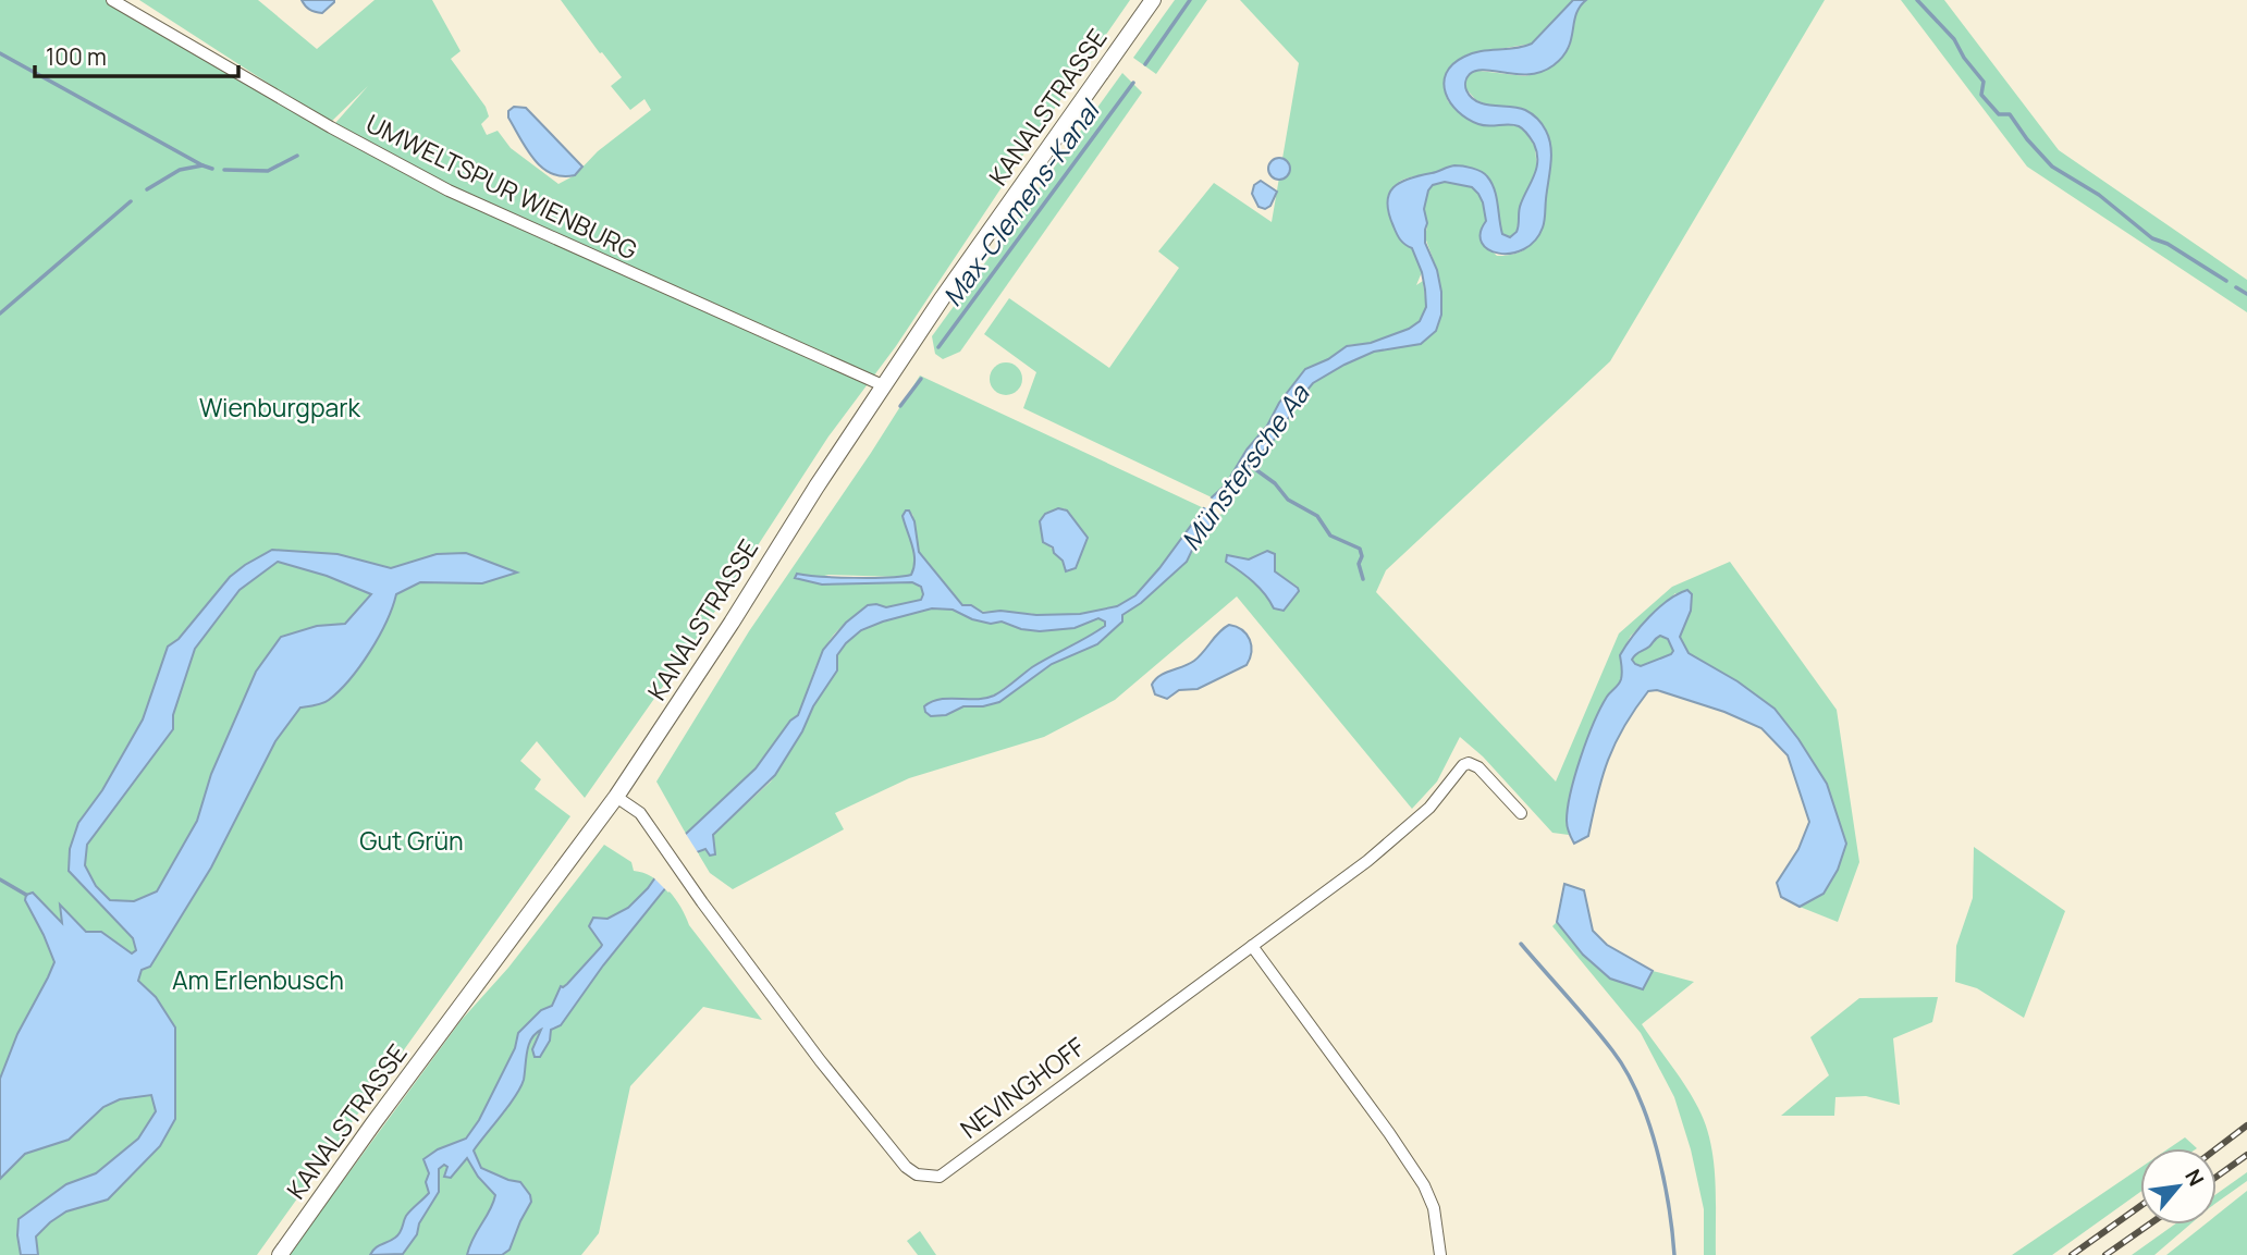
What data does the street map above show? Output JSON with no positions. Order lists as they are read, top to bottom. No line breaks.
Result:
{"streets":{"main road":["KANALSTRASSE"],"street":["UMWELTSPUR WIENBURG","NEVINGHOFF"]},"crossings":[["KANALSTRASSE","UMWELTSPUR WIENBURG"],["KANALSTRASSE","NEVINGHOFF"]],"water":["Max-Clemens-Kanal","Münstersche Aa"],"parks":["Wienburgpark","Gut Grün","Am Erlenbusch"],"scale_bar":"100 m","north":"top right"}
